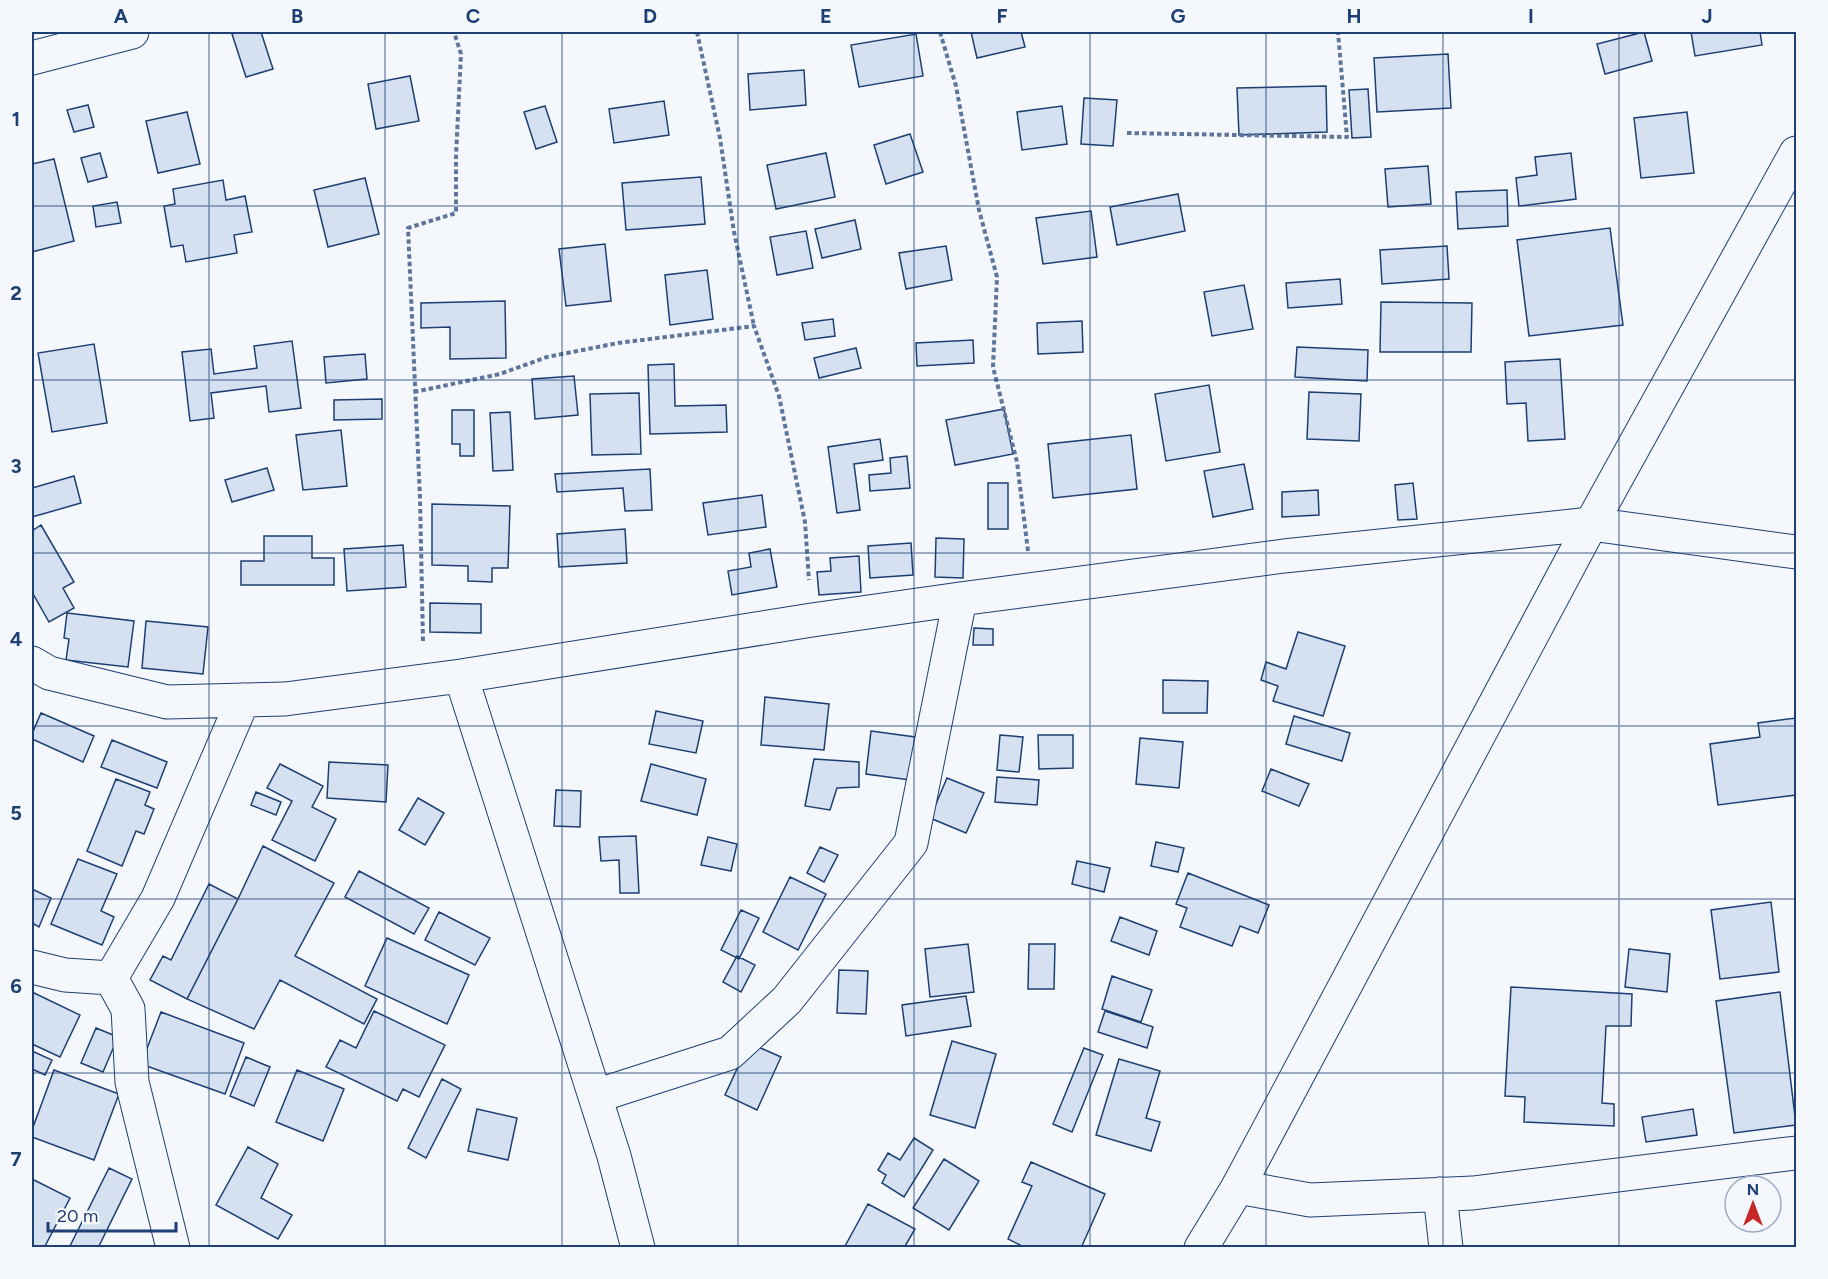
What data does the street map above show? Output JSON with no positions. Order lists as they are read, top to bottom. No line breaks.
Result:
{"scale_bar":"20 m","north":"top","grid":{"columns":["A","B","C","D","E","F","G","H","I","J"],"rows":["1","2","3","4","5","6","7"]}}
